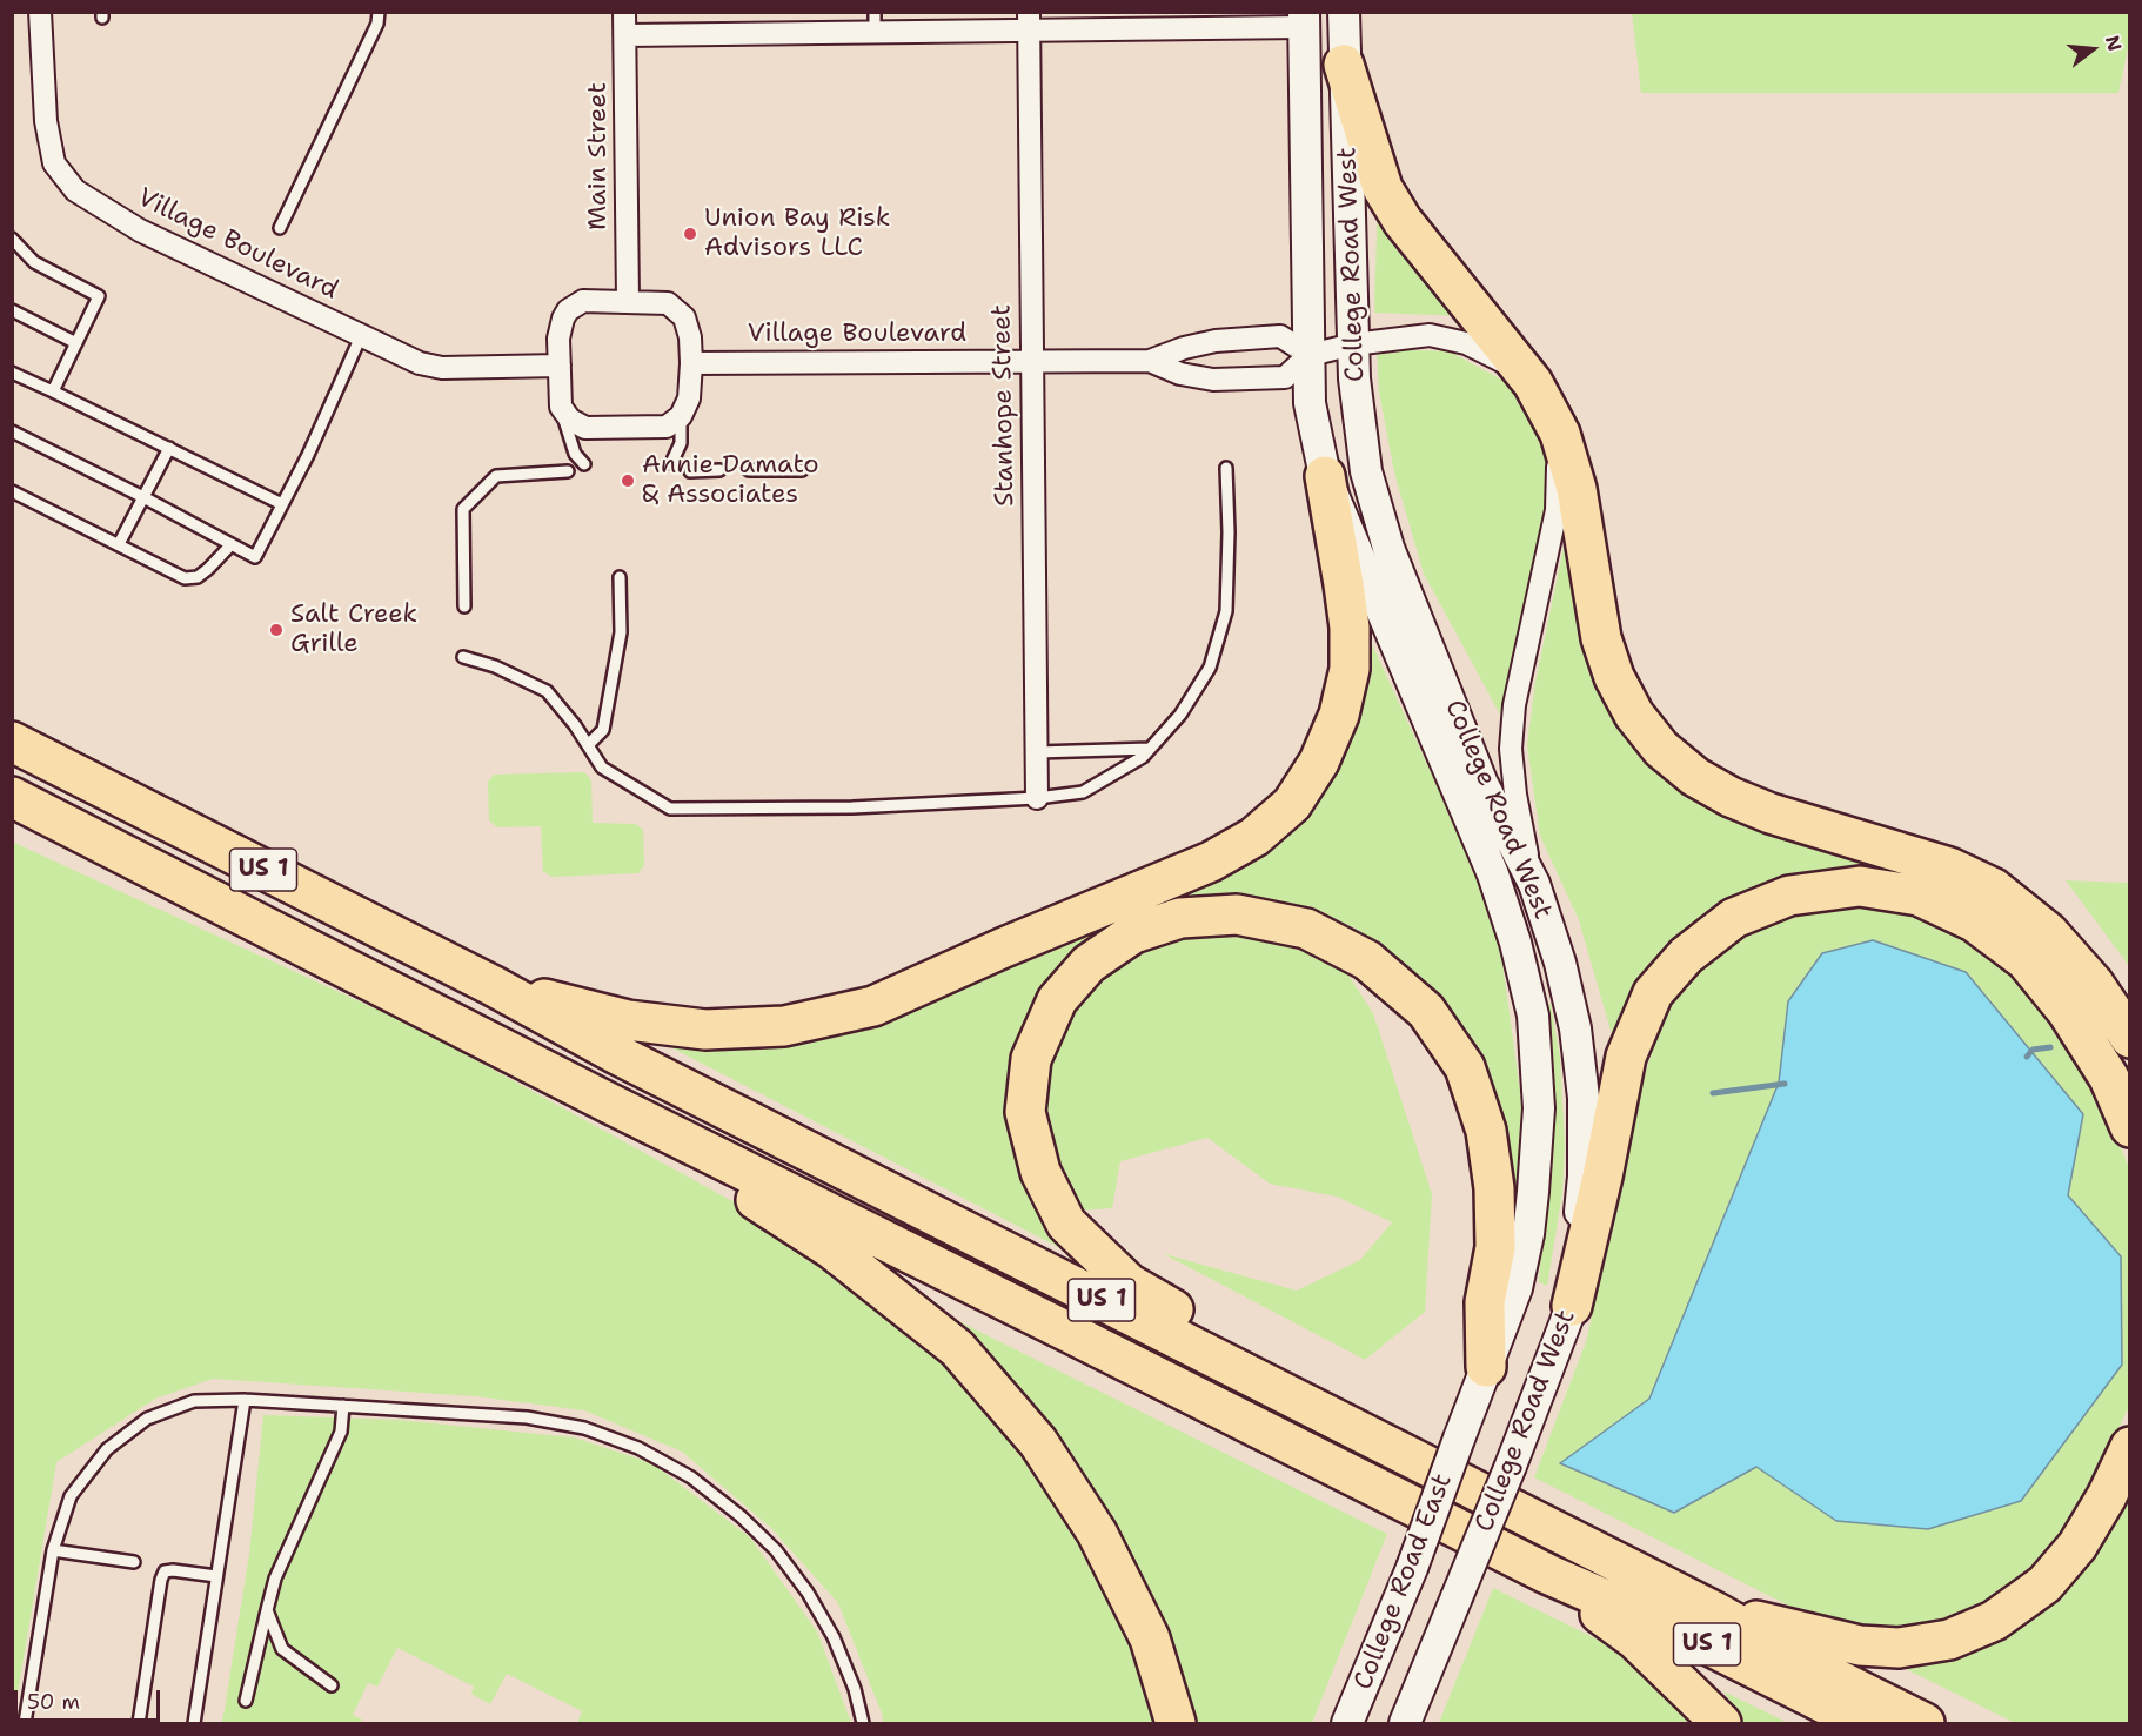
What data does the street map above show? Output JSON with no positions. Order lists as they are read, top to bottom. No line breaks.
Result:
{"streets":{"highway":["US 1"],"street":["Main Street","Village Boulevard","College Road West","Stanhope Street","College Road East"]},"crossings":[["Main Street","Village Boulevard"],["Village Boulevard","College Road West"],["Village Boulevard","Stanhope Street"],["College Road West","College Road East"]],"places":["Union Bay Risk Advisors LLC","Annie Damato & Associates","Salt Creek Grille"],"scale_bar":"50 m","north":"right"}
